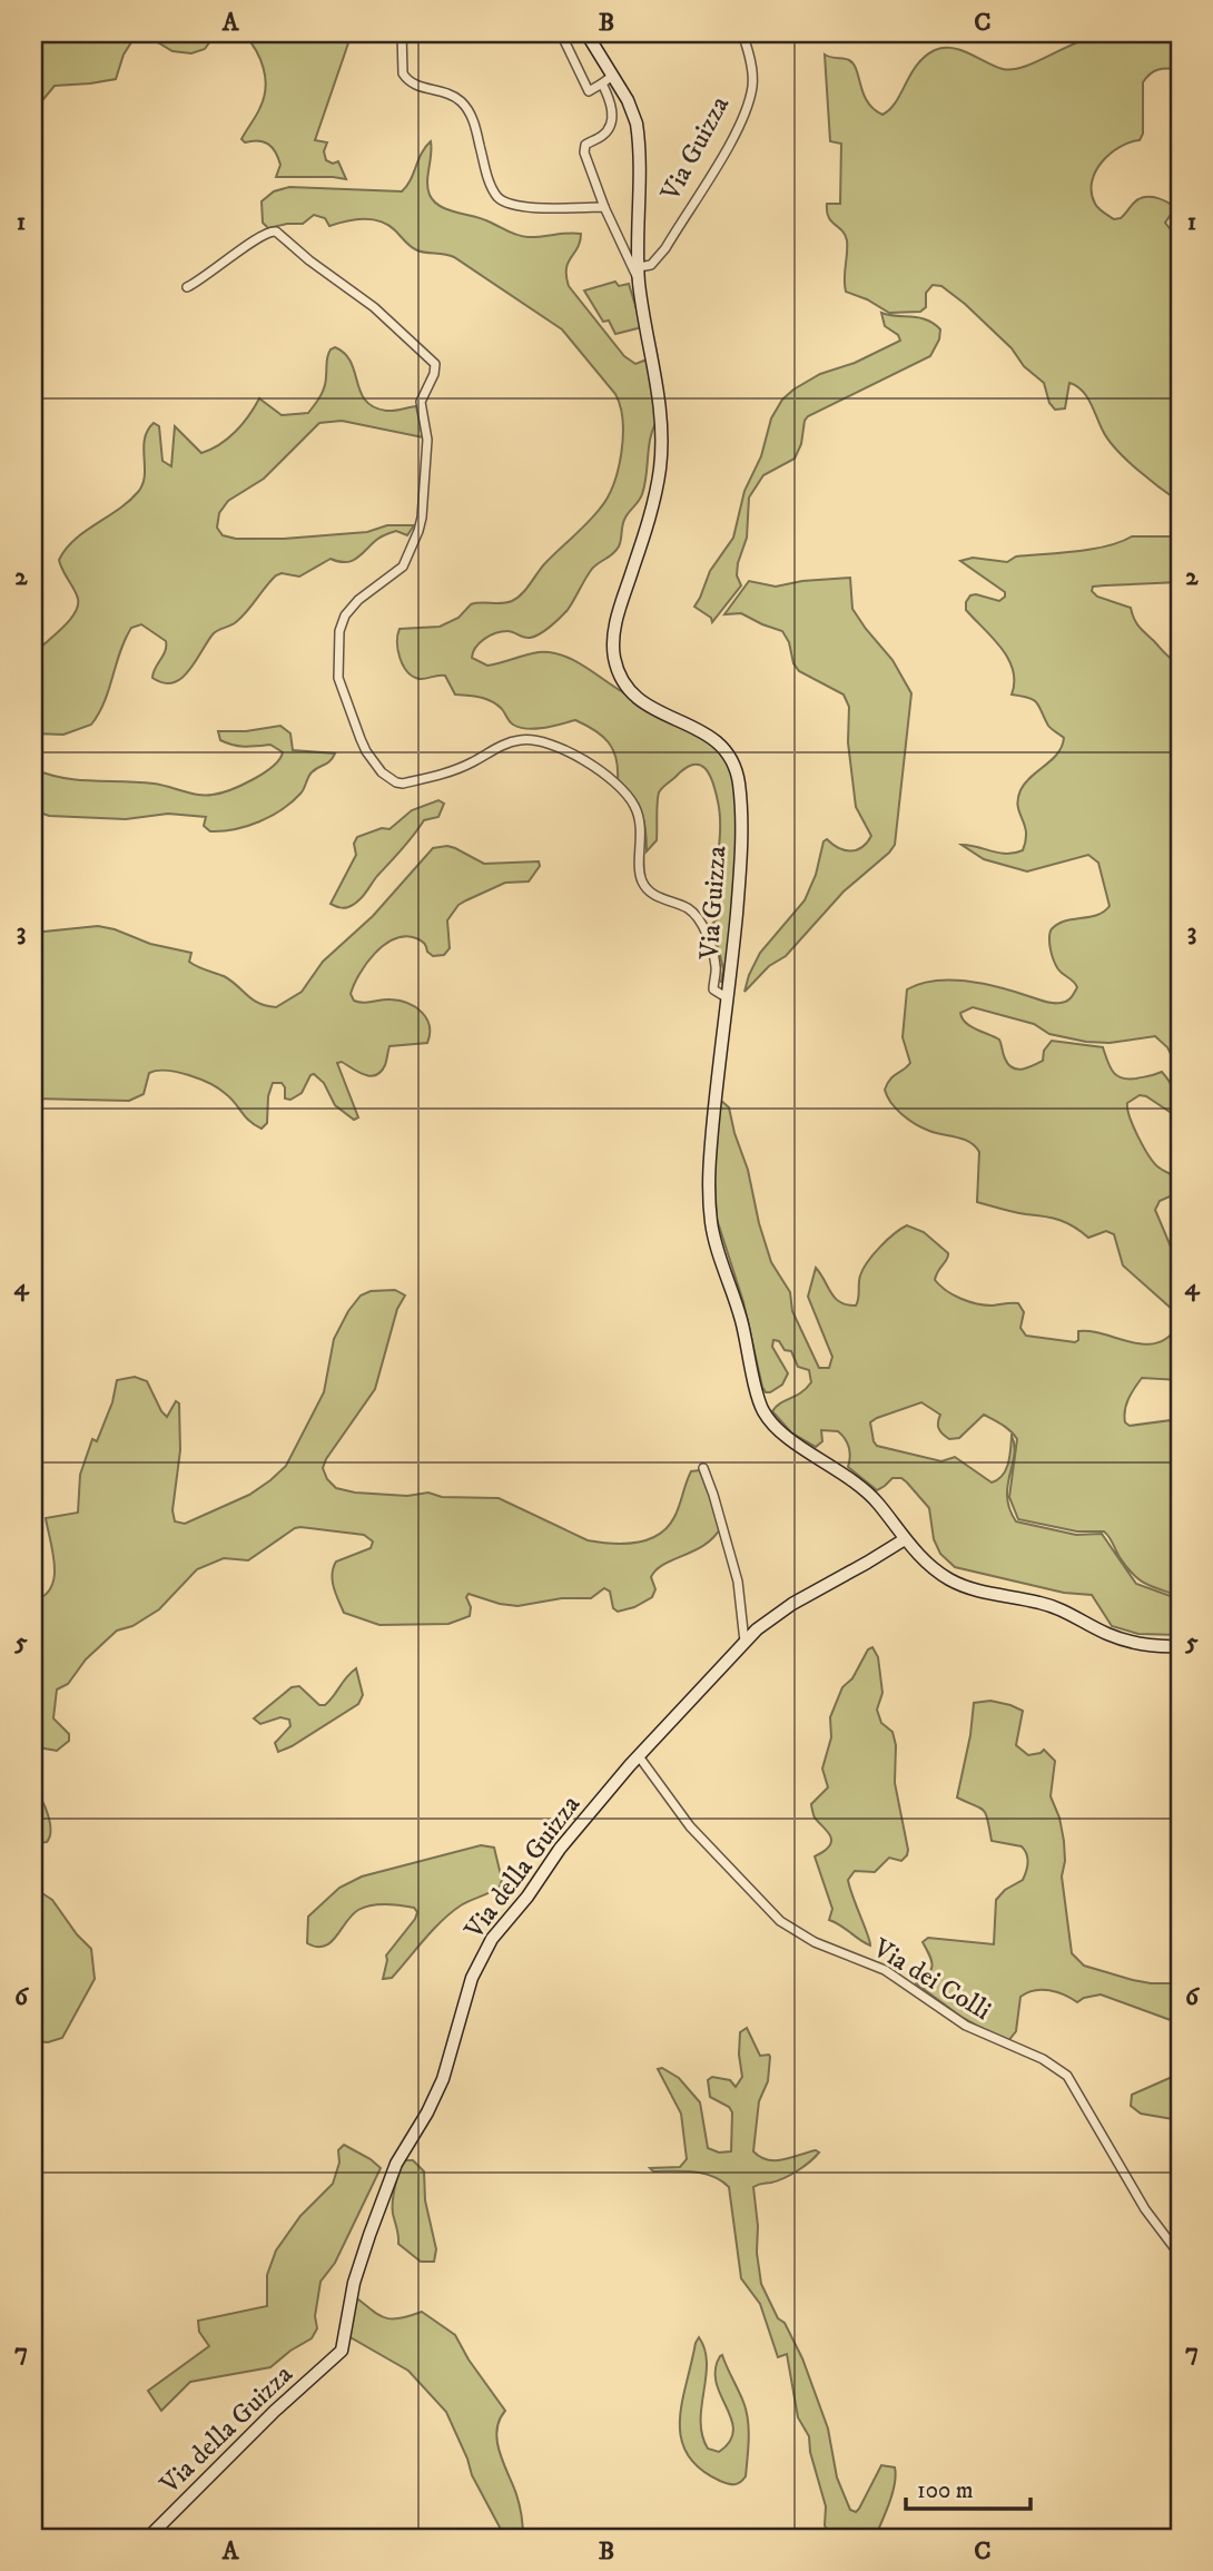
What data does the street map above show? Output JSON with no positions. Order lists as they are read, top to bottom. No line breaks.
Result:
{"streets":{"main road":["Via Guizza","Via della Guizza"],"street":["Via dei Colli"]},"crossings":[["Via Guizza","Via della Guizza"],["Via della Guizza","Via dei Colli"]],"scale_bar":"100 m","grid":{"columns":["A","B","C"],"rows":["1","2","3","4","5","6","7"]}}
